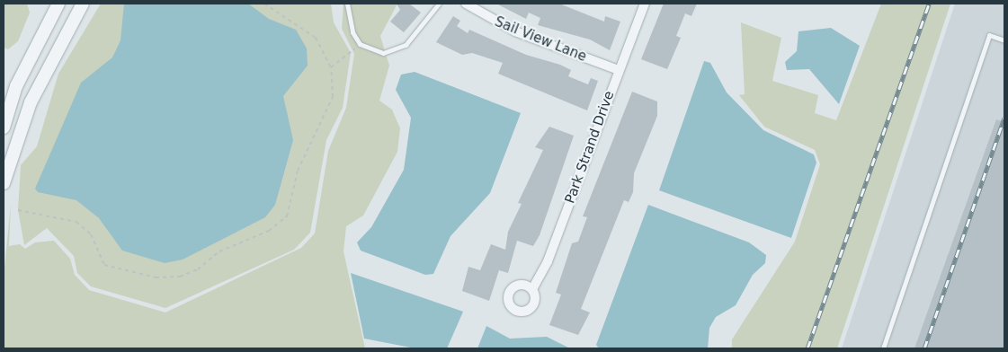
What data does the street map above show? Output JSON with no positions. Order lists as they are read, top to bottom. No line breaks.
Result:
{"streets":{"street":["Sail View Lane","Park Strand Drive"]},"crossings":[["Sail View Lane","Park Strand Drive"]]}
